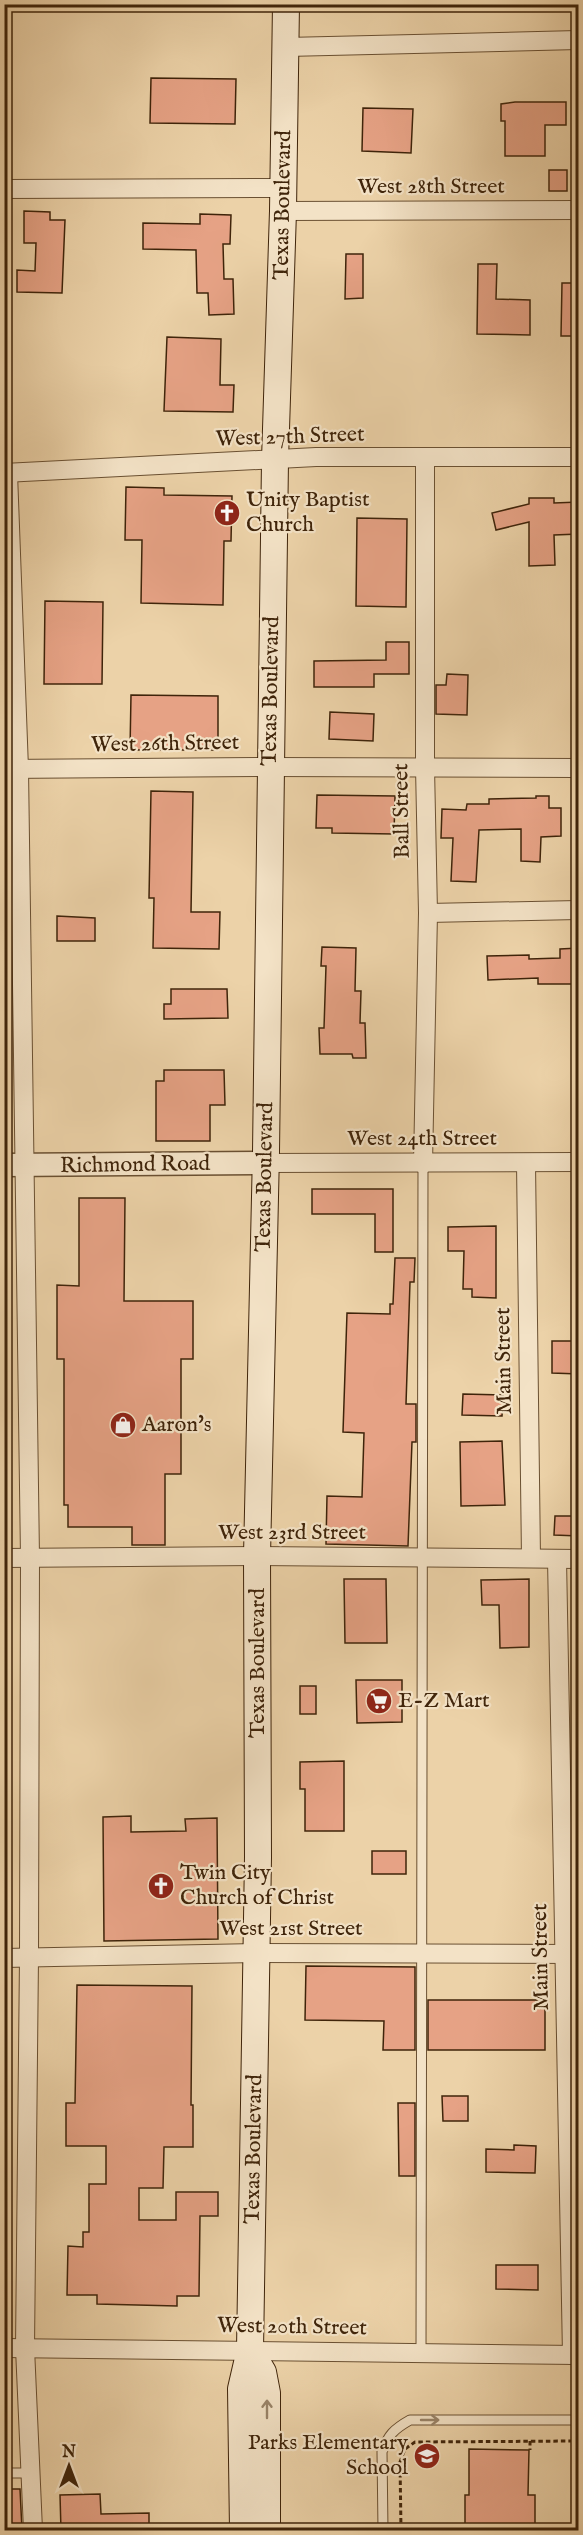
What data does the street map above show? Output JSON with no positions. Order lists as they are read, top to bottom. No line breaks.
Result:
{"streets":{"main road":["Texas Boulevard"],"street":["West 28th Street","West 27th Street","West 26th Street","Ball Street","West 24th Street","Richmond Road","Main Street","West 23rd Street","West 21st Street","West 20th Street"]},"crossings":[["West 28th Street","Texas Boulevard"],["Texas Boulevard","West 27th Street"],["Texas Boulevard","West 26th Street"],["Texas Boulevard","West 24th Street"],["Texas Boulevard","Richmond Road"],["Texas Boulevard","West 23rd Street"],["Texas Boulevard","West 21st Street"],["Texas Boulevard","West 20th Street"],["West 27th Street","Ball Street"],["West 26th Street","Ball Street"],["Ball Street","West 24th Street"],["West 24th Street","Richmond Road"],["West 24th Street","Main Street"],["Main Street","West 23rd Street"],["Main Street","West 21st Street"],["Main Street","West 20th Street"]],"places":{"church":["Unity Baptist Church","Twin City Church of Christ"],"shop":["Aaron's"],"supermarket":["E-Z Mart"],"school or university":["Parks Elementary School"]},"north":"top"}
